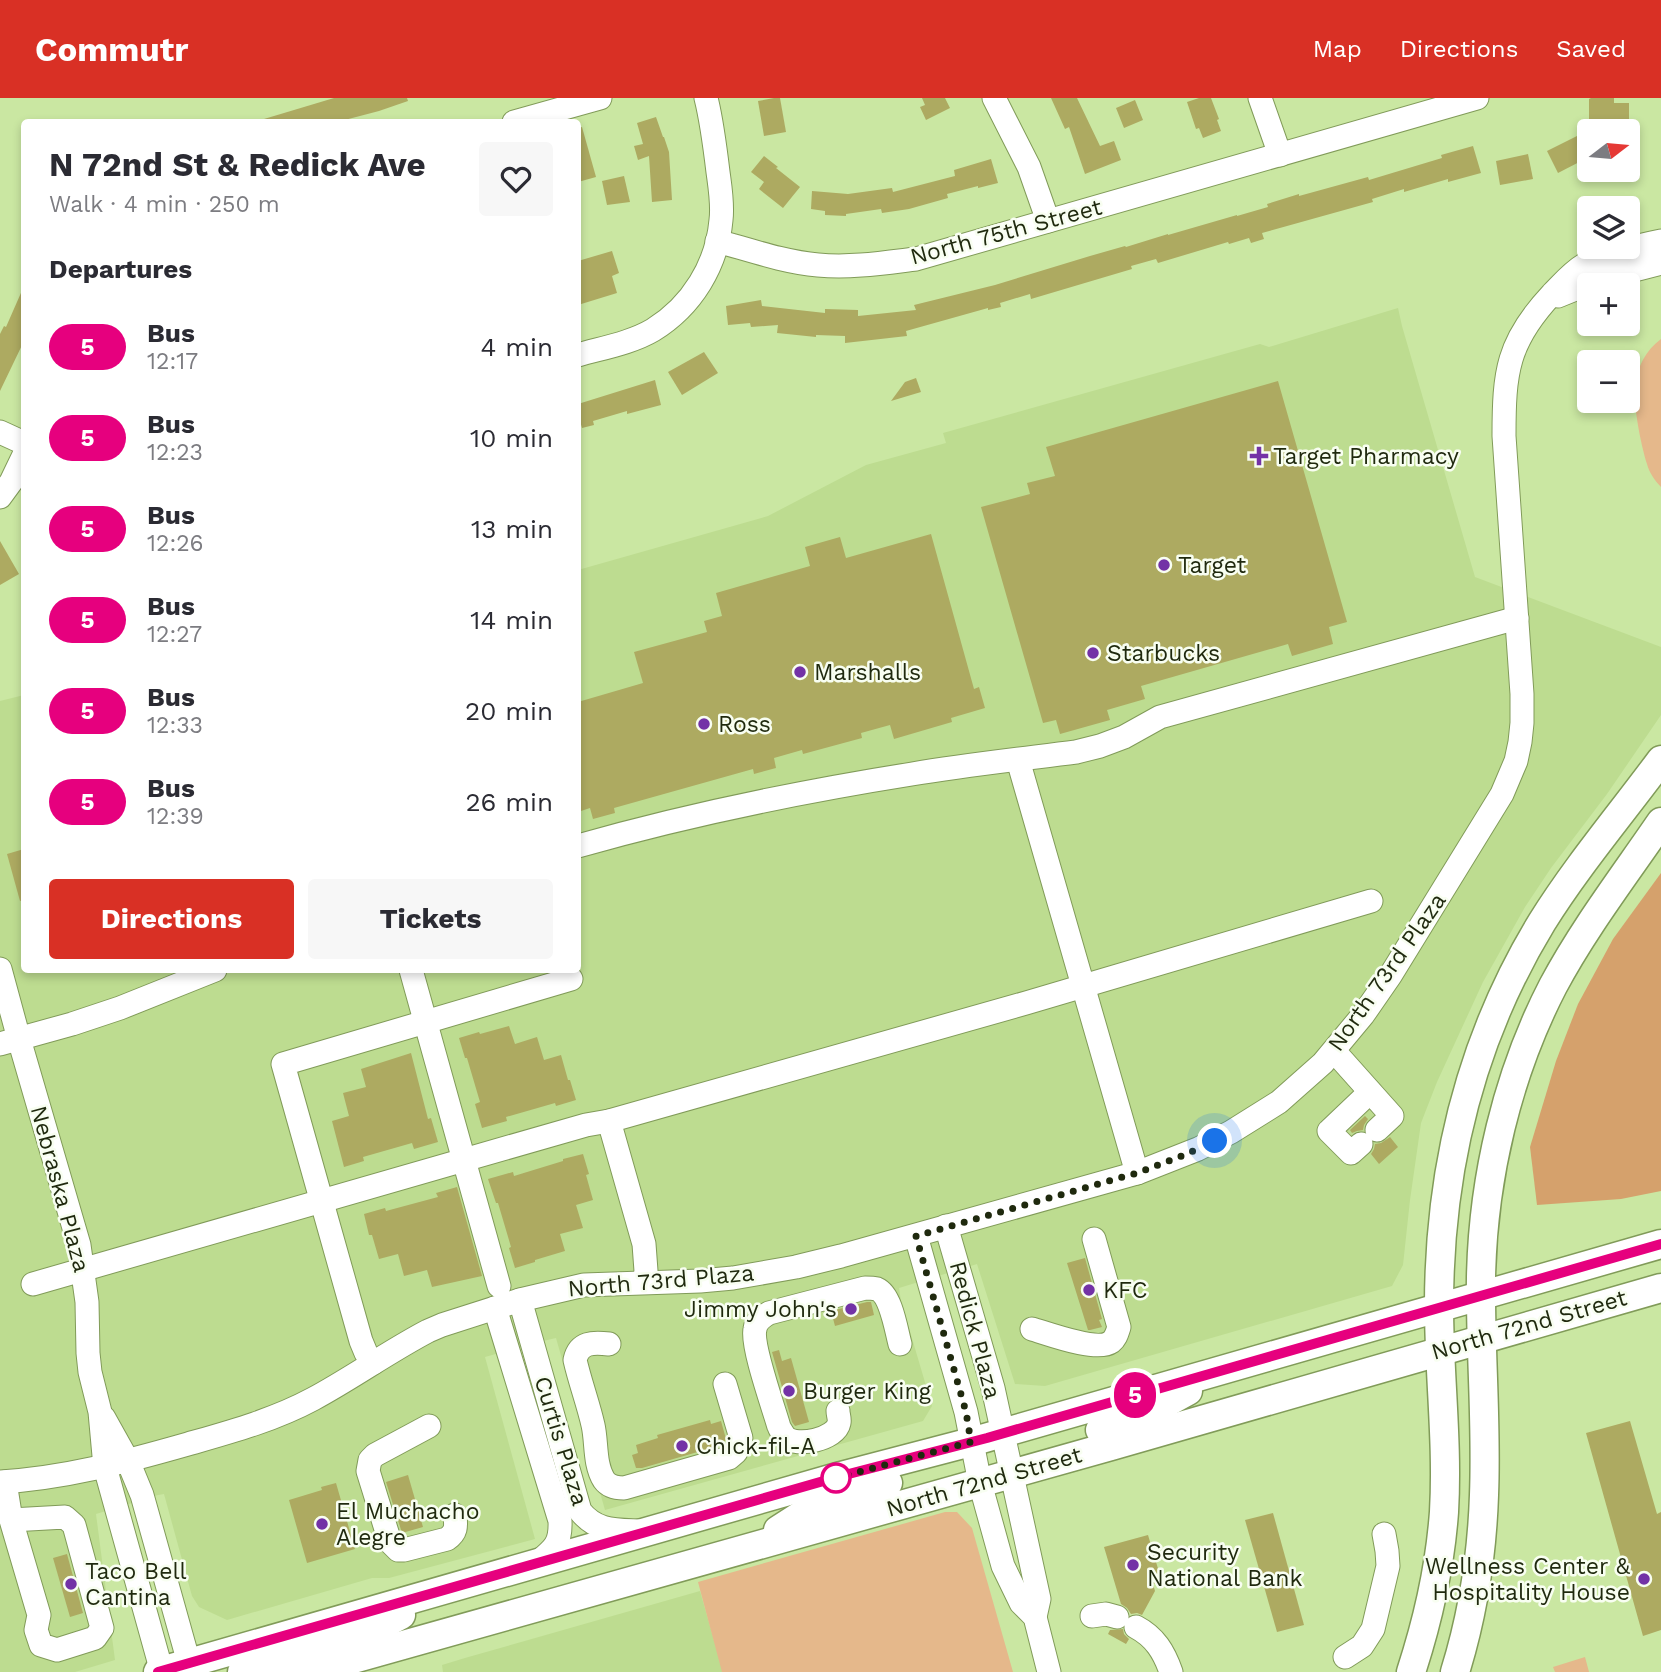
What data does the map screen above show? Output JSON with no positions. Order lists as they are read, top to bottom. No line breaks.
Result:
{"streets":{"main road":["North 72nd Street"],"street":["North 75th Street","North 73rd Plaza","Nebraska Plaza","Redick Plaza","Curtis Plaza"]},"crossings":[["North 73rd Plaza","Nebraska Plaza"],["North 73rd Plaza","Redick Plaza"],["North 73rd Plaza","Curtis Plaza"],["Nebraska Plaza","North 72nd Street"],["North 72nd Street","Redick Plaza"],["North 72nd Street","Curtis Plaza"]],"places":{"health":["Target Pharmacy"],"other":["Target","Starbucks","Marshalls","Ross","KFC","Jimmy John's","Burger King","Chick-fil-A","El Muchacho Alegre","Security National Bank","Wellness Center & Hospitality House","Taco Bell Cantina"]},"lines":["bus line 5"],"north":"right","page":{"header":"Commutr","nav":["Map","Directions","Saved"],"on_map":"5","map_buttons":["+","−"],"heading":[["N 72nd St & Redick Ave","Walk · 4 min · 250 m"],"Departures"],"list":[{"mark":"5","name":"Bus","note":"12:17","value":"4 min"},{"mark":"5","name":"Bus","note":"12:23","value":"10 min"},{"mark":"5","name":"Bus","note":"12:26","value":"13 min"},{"mark":"5","name":"Bus","note":"12:27","value":"14 min"},{"mark":"5","name":"Bus","note":"12:33","value":"20 min"},{"mark":"5","name":"Bus","note":"12:39","value":"26 min"}],"buttons":["Directions","Tickets"]}}
